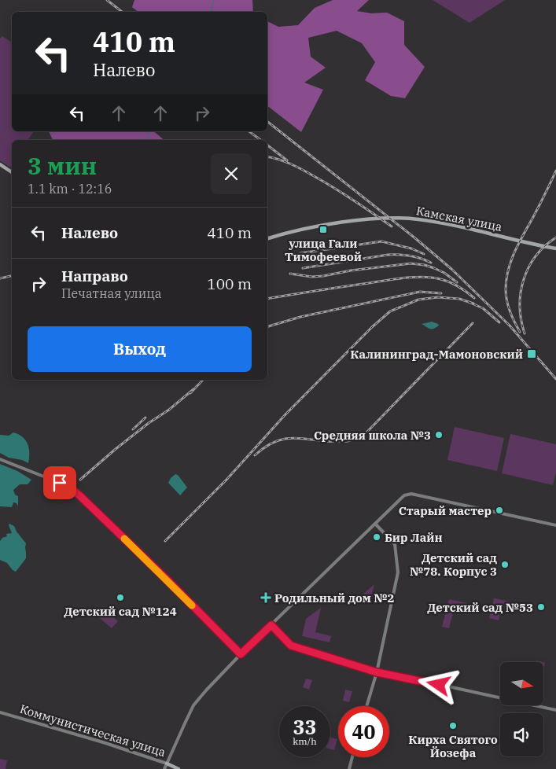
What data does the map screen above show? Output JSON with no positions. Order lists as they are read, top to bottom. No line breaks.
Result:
{"streets":{"main road":["Камская улица","Коммунистическая улица"]},"places":{"transit":["улица Гали Тимофеевой","Калининград-Мамоновский"],"other":["Средняя школа №3","Старый мастер","Бир Лайн","Детский сад №78. Корпус 3","Детский сад №124","Детский сад №53","Кирха Святого Йозефа"],"health":["Родильный дом №2"]},"north":"right","page":{"turn":["410 m","Налево"],"heading":["3 мин","1.1 km · 12:16"],"list":[{"name":"Налево","value":"410 m"},{"name":"Направо","note":"Печатная улица","value":"100 m"}],"buttons":"Выход","speed":"33 km/h","limit":"40"}}
